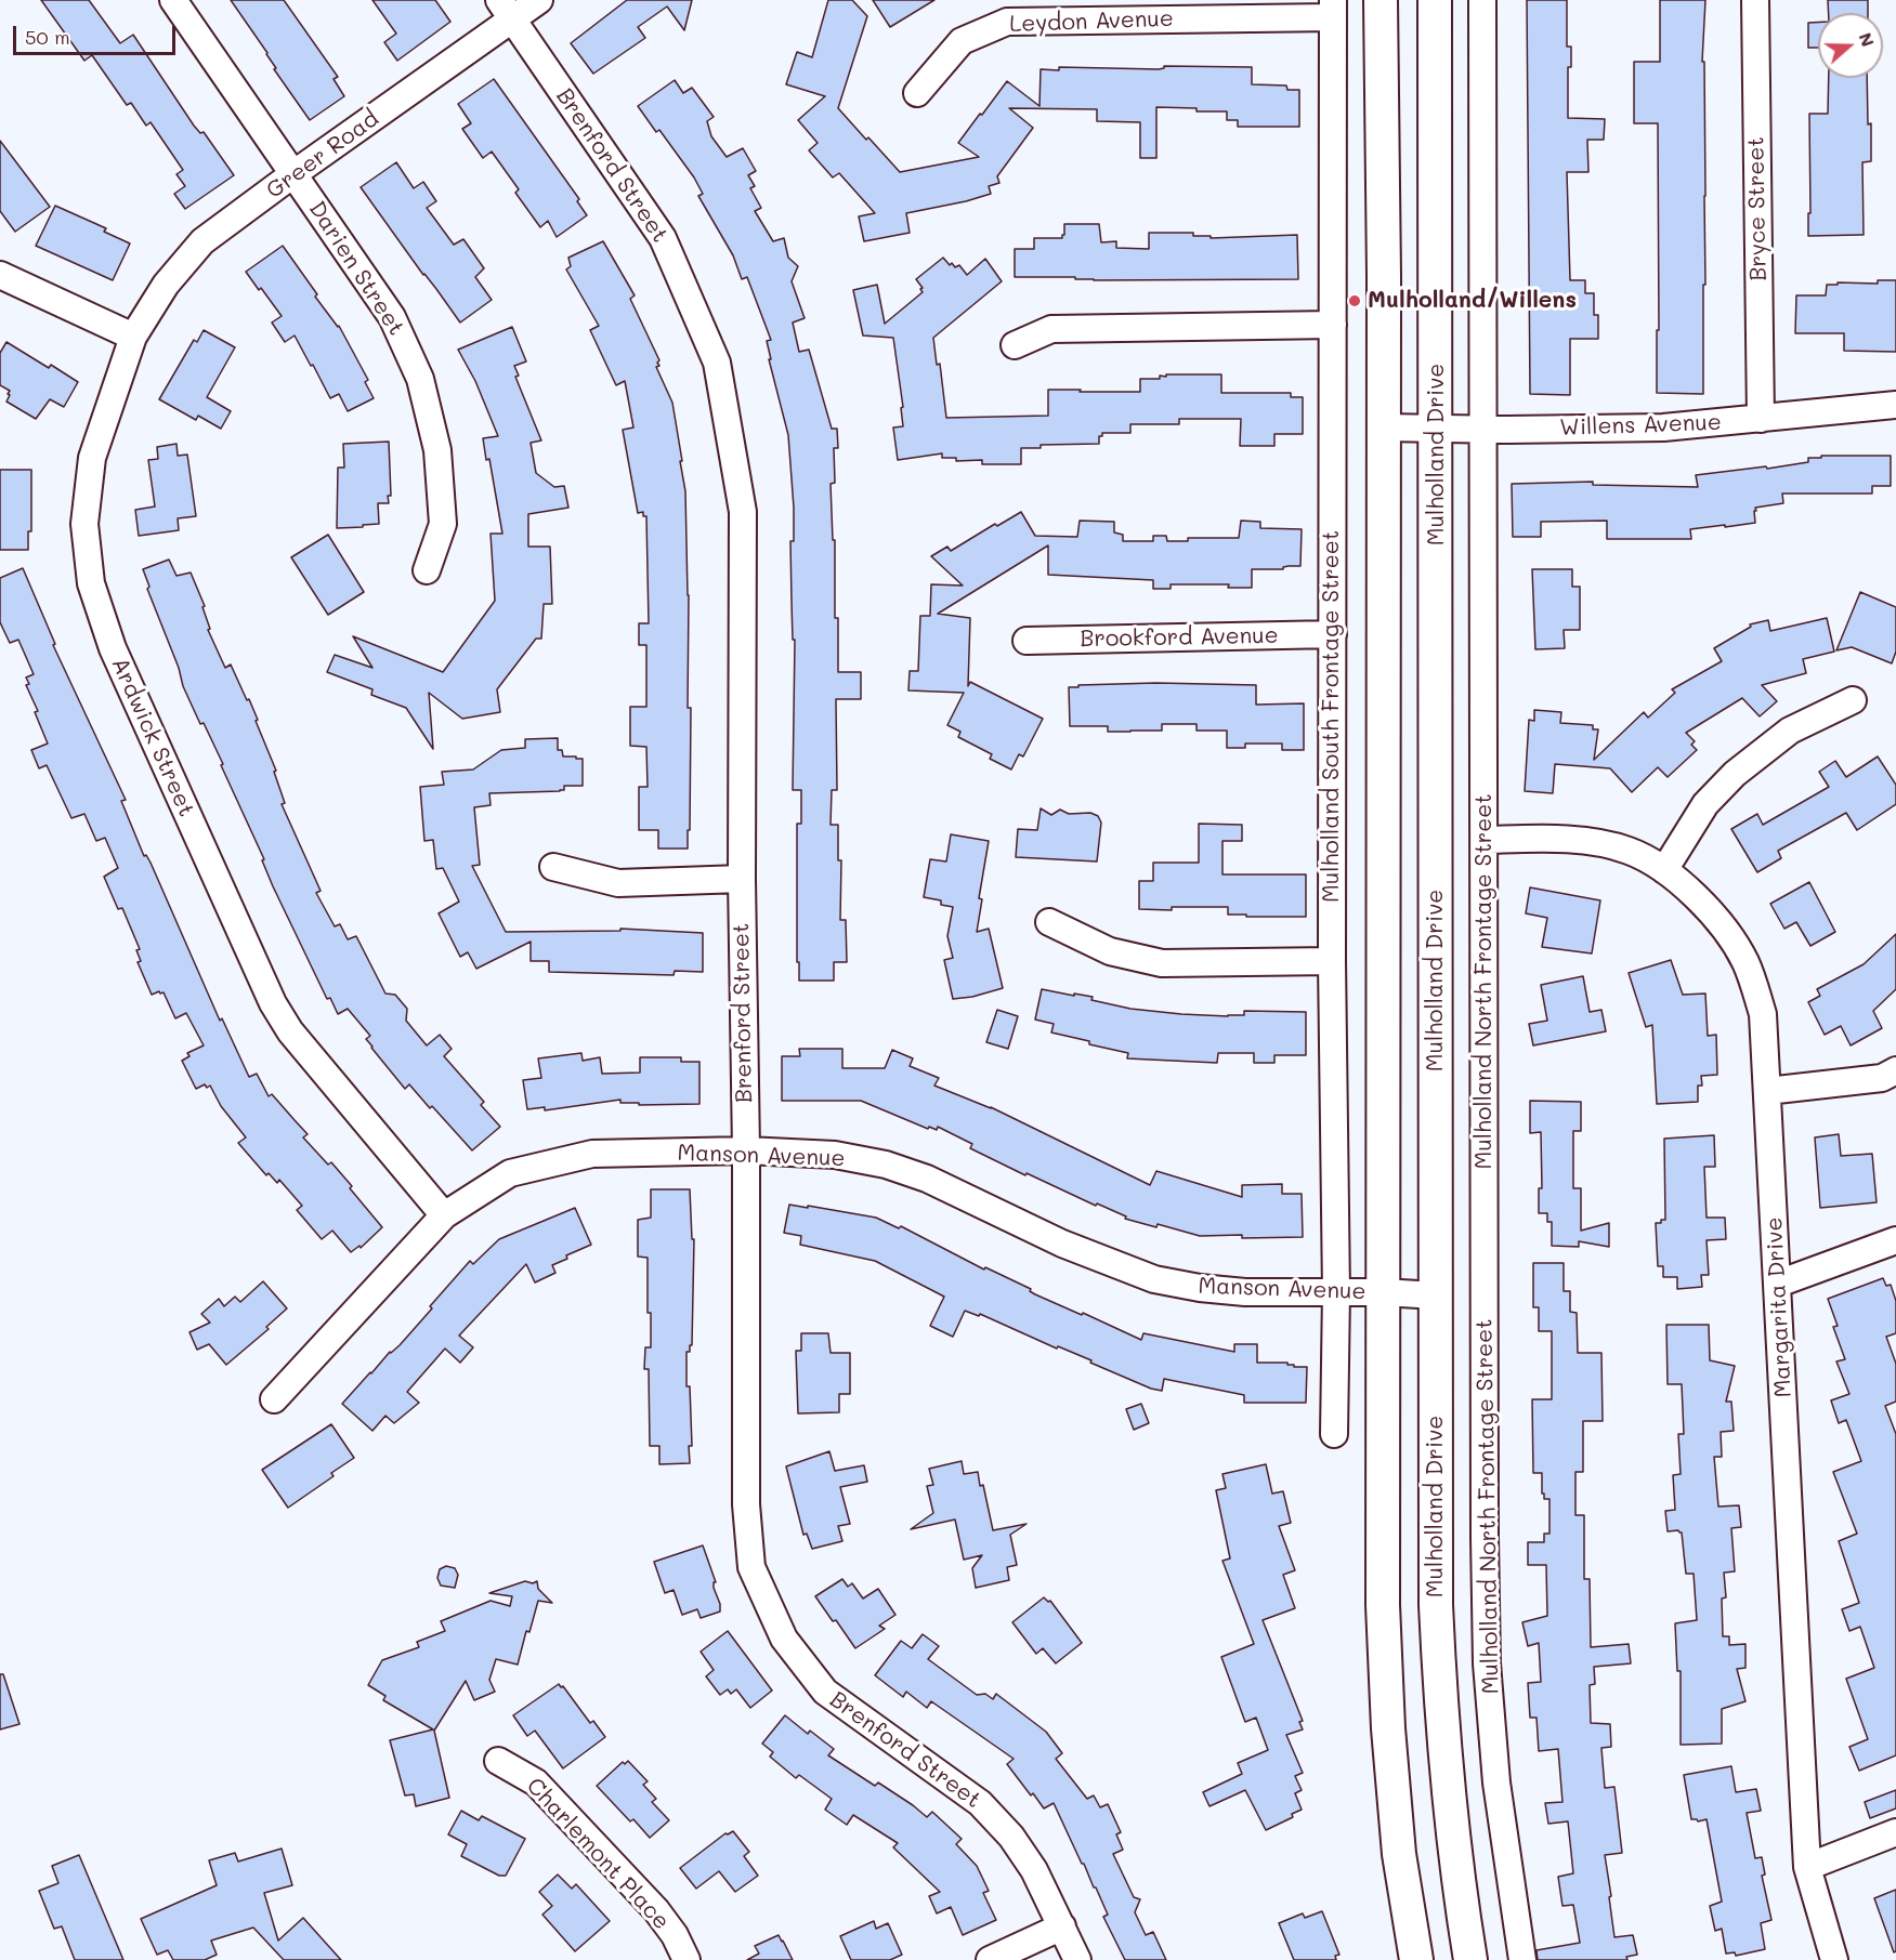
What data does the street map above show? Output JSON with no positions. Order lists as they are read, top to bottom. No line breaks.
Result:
{"streets":{"main road":["Mulholland Drive"],"street":["Leydon Avenue","Greer Road","Brenford Street","Bryce Street","Darien Street","Willens Avenue","Brookford Avenue","Mulholland South Frontage Street","Ardwick Street","Mulholland North Frontage Street","Manson Avenue","Margarita Drive","Charlemont Place"]},"crossings":[["Leydon Avenue","Mulholland South Frontage Street"],["Greer Road","Brenford Street"],["Greer Road","Darien Street"],["Greer Road","Ardwick Street"],["Brenford Street","Manson Avenue"],["Bryce Street","Willens Avenue"],["Willens Avenue","Mulholland Drive"],["Willens Avenue","Mulholland North Frontage Street"],["Mulholland Drive","Manson Avenue"],["Brookford Avenue","Mulholland South Frontage Street"],["Mulholland South Frontage Street","Manson Avenue"],["Ardwick Street","Manson Avenue"],["Mulholland North Frontage Street","Margarita Drive"]],"places":["Mulholland/Willens"],"scale_bar":"50 m","north":"right"}
